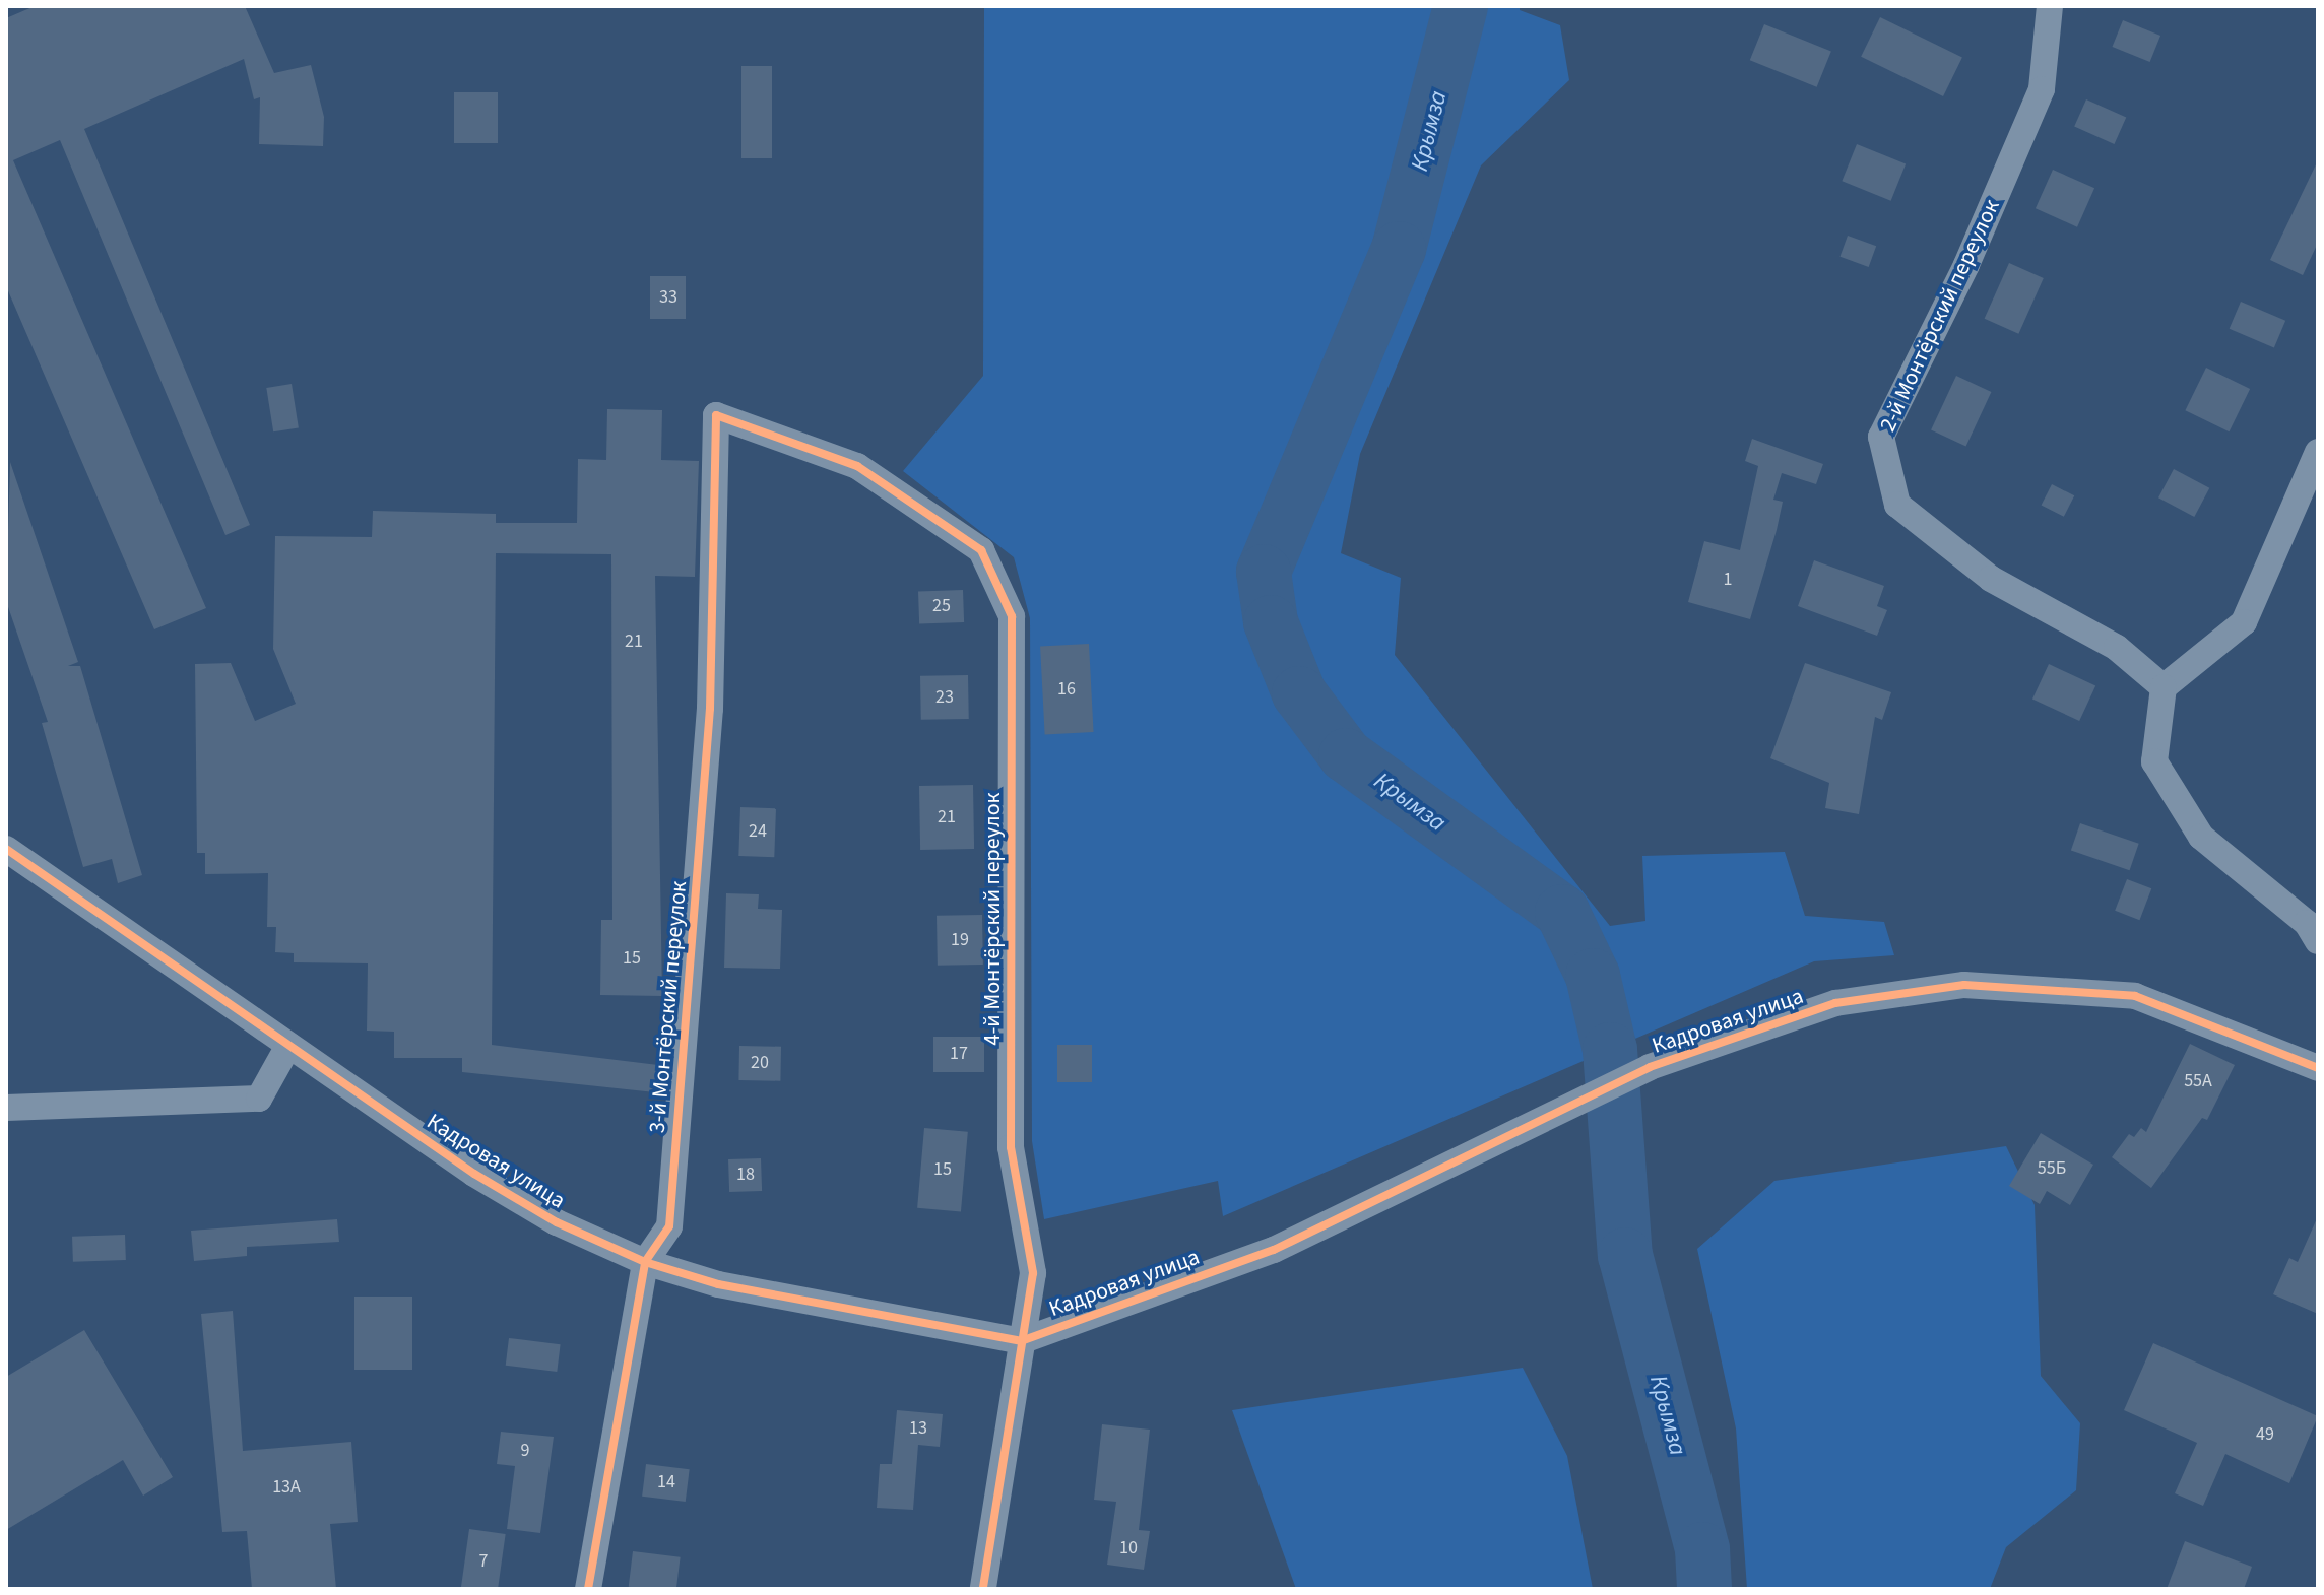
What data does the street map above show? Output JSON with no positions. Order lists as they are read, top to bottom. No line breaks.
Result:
{"streets":{"street":["2-й Монтёрский переулок","4-й Монтёрский переулок","3-й Монтёрский переулок","Кадровая улица"]},"crossings":[["4-й Монтёрский переулок","3-й Монтёрский переулок"],["4-й Монтёрский переулок","Кадровая улица"],["3-й Монтёрский переулок","Кадровая улица"]],"water":["Крымза"],"house_numbers":["33","1","25","21","16","23","21","24","19","15","17","20","55А","55Б","15","18","13","49","9","14","13А","10","7"]}
